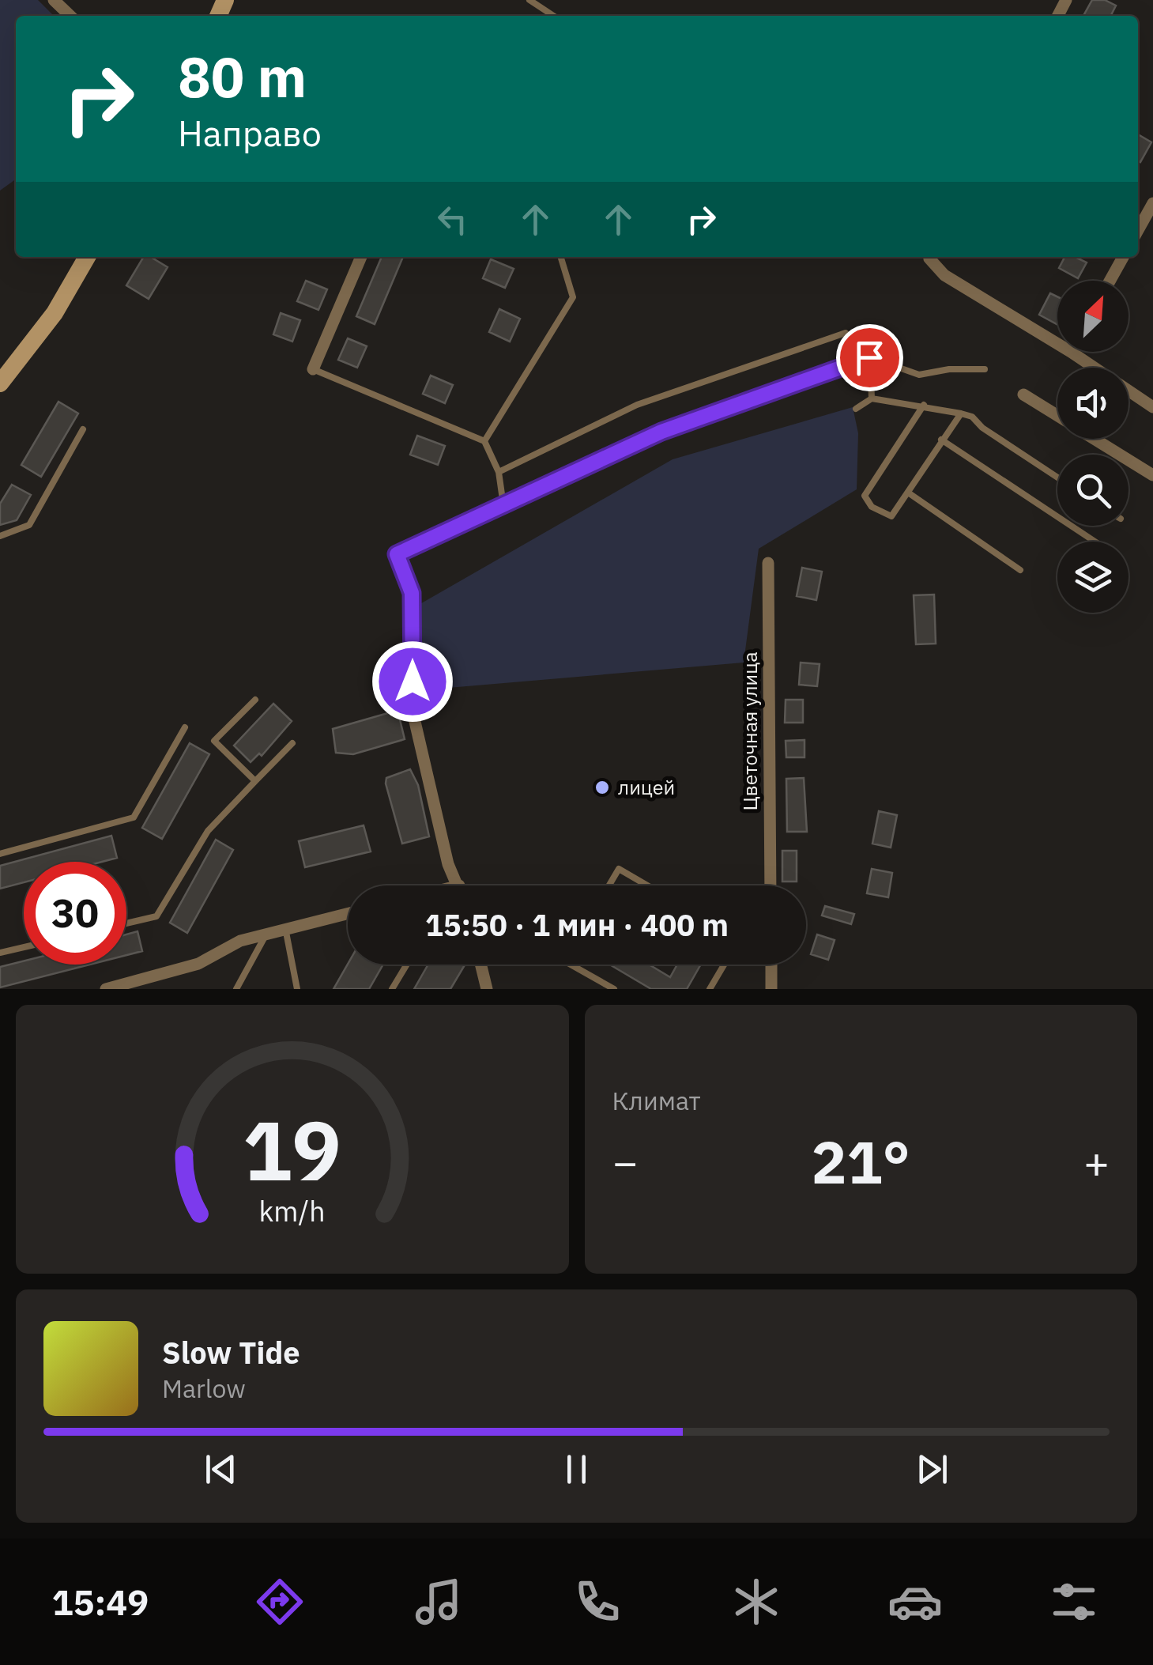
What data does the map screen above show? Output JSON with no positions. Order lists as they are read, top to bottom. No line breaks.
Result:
{"streets":{"street":["Цветочная улица"]},"places":["лицей"],"north":"top right","page":{"turn":["80 m","Направо"],"limit":"30","trip":"15:50 · 1 мин · 400 m","tile":"Климат","heat":["−","21°","+"],"song":["Slow Tide","Marlow"],"tabs":"15:49","gauge":["19","km/h"]}}
